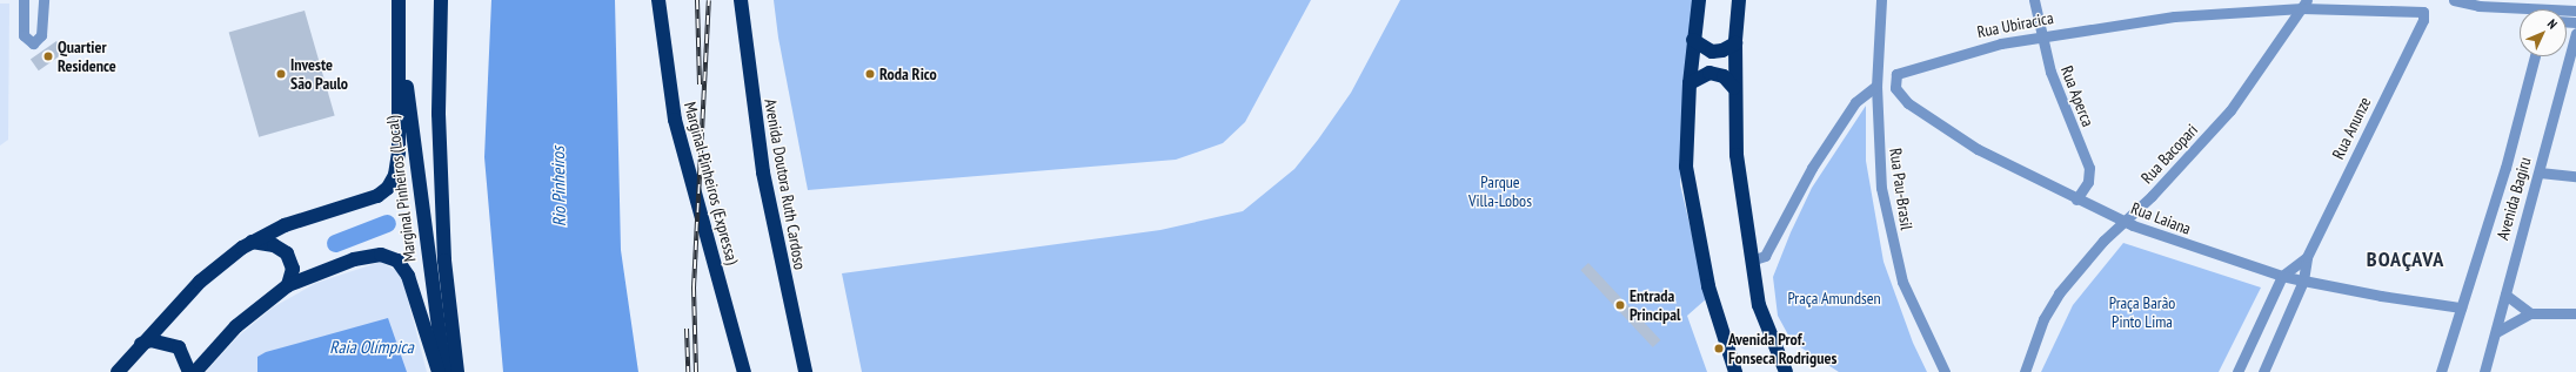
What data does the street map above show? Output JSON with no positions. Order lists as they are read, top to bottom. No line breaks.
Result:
{"streets":{"highway":["Marginal Pinheiros (Expressa)","Avenida Doutora Ruth Cardoso","Marginal Pinheiros (Local)"],"street":["Rua Ubiracica","Rua Aperca","Rua Anunze","Rua Bacopari","Rua Pau-Brasil","Avenida Bagiru","Rua Laiana"]},"crossings":[["Rua Ubiracica","Rua Aperca"],["Rua Ubiracica","Rua Anunze"],["Rua Ubiracica","Rua Bacopari"],["Rua Ubiracica","Rua Laiana"],["Rua Aperca","Rua Laiana"],["Rua Anunze","Rua Laiana"],["Rua Bacopari","Rua Laiana"],["Avenida Bagiru","Rua Laiana"]],"districts":["BOAÇAVA"],"water":["Rio Pinheiros","Raia Olímpica"],"parks":["Parque Villa-Lobos","Praça Amundsen","Praça Barão Pinto Lima"],"places":["Quartier Residence","Investe São Paulo","Roda Rico","Entrada Principal","Avenida Prof. Fonseca Rodrigues"],"north":"top right"}
